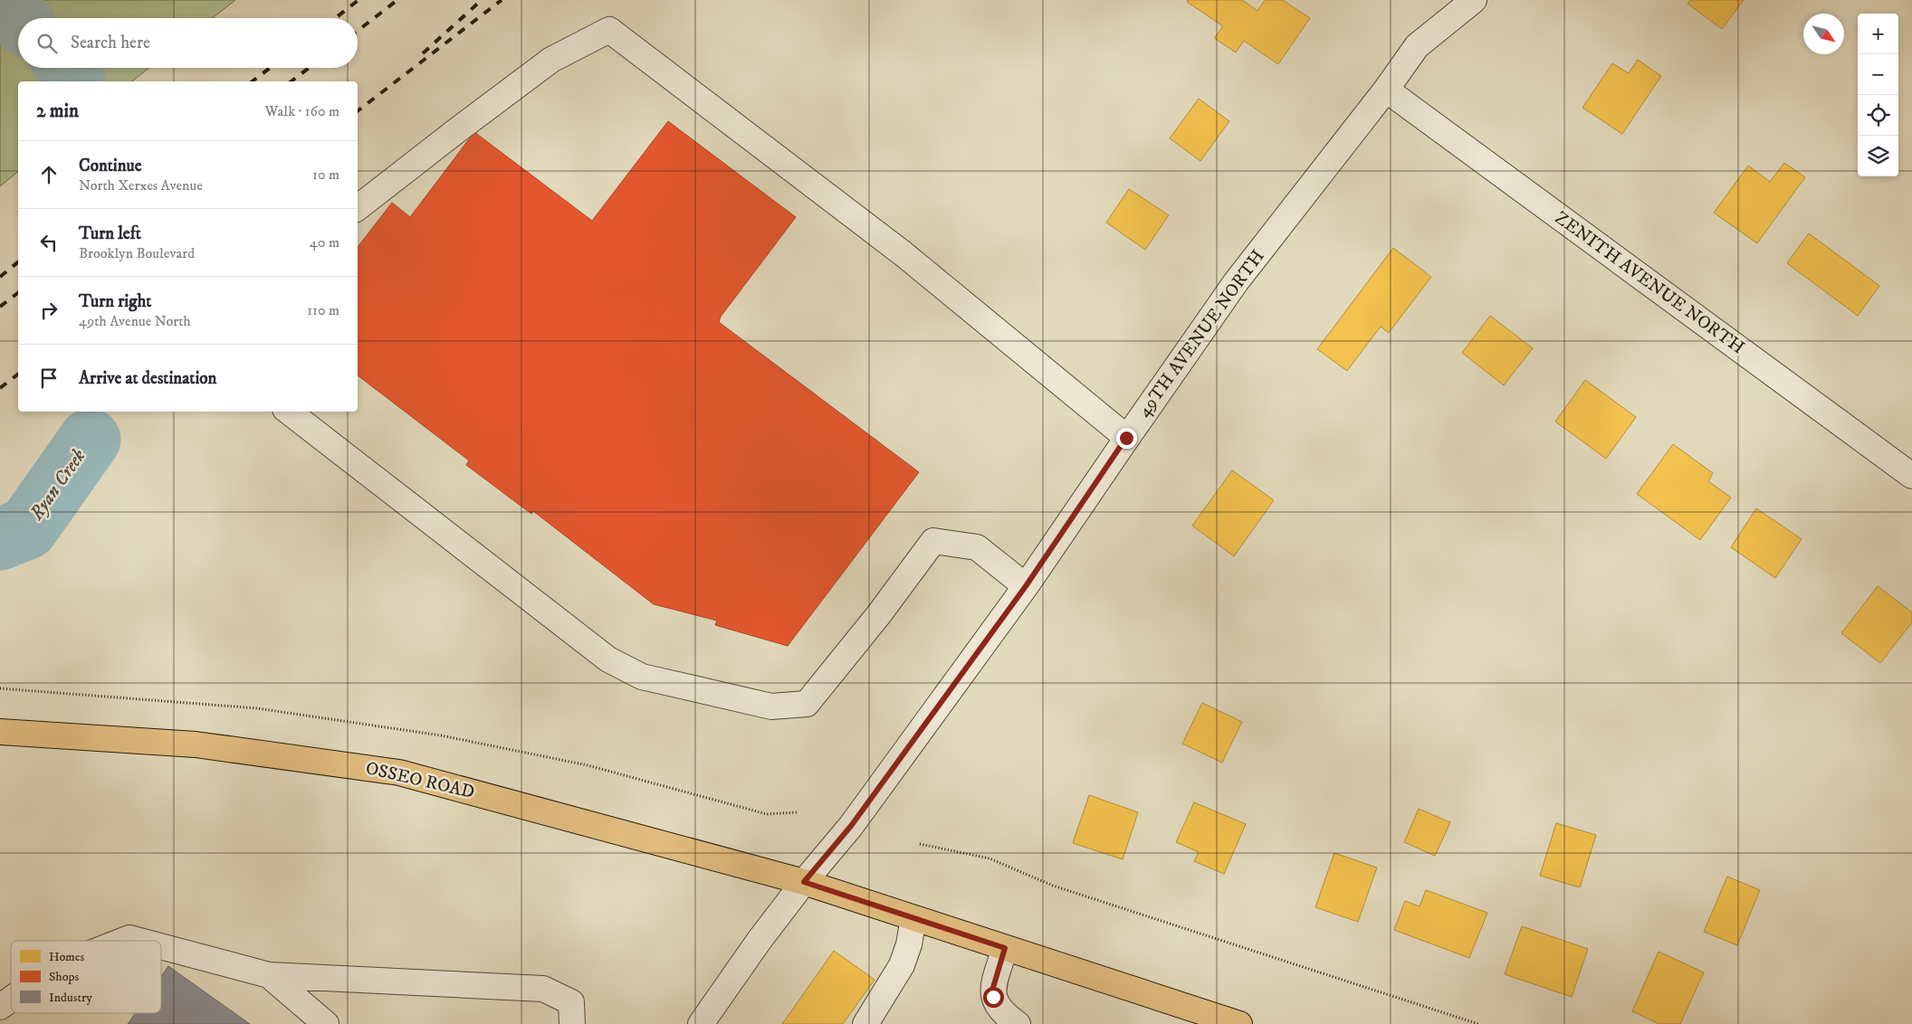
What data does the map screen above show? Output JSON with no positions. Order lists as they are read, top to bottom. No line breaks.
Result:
{"streets":{"main road":["OSSEO ROAD"],"street":["ZENITH AVENUE NORTH","49TH AVENUE NORTH"]},"crossings":[["ZENITH AVENUE NORTH","49TH AVENUE NORTH"],["49TH AVENUE NORTH","OSSEO ROAD"]],"water":["Ryan Creek"],"legend":["Homes","Shops","Industry"],"north":"bottom right","page":{"map_buttons":["+","−"],"search":"Search here","heading":["2 min","Walk · 160 m"],"list":[["Continue","North Xerxes Avenue","10 m"],["Turn left","Brooklyn Boulevard","40 m"],["Turn right","49th Avenue North","110 m"],"Arrive at destination"]}}
